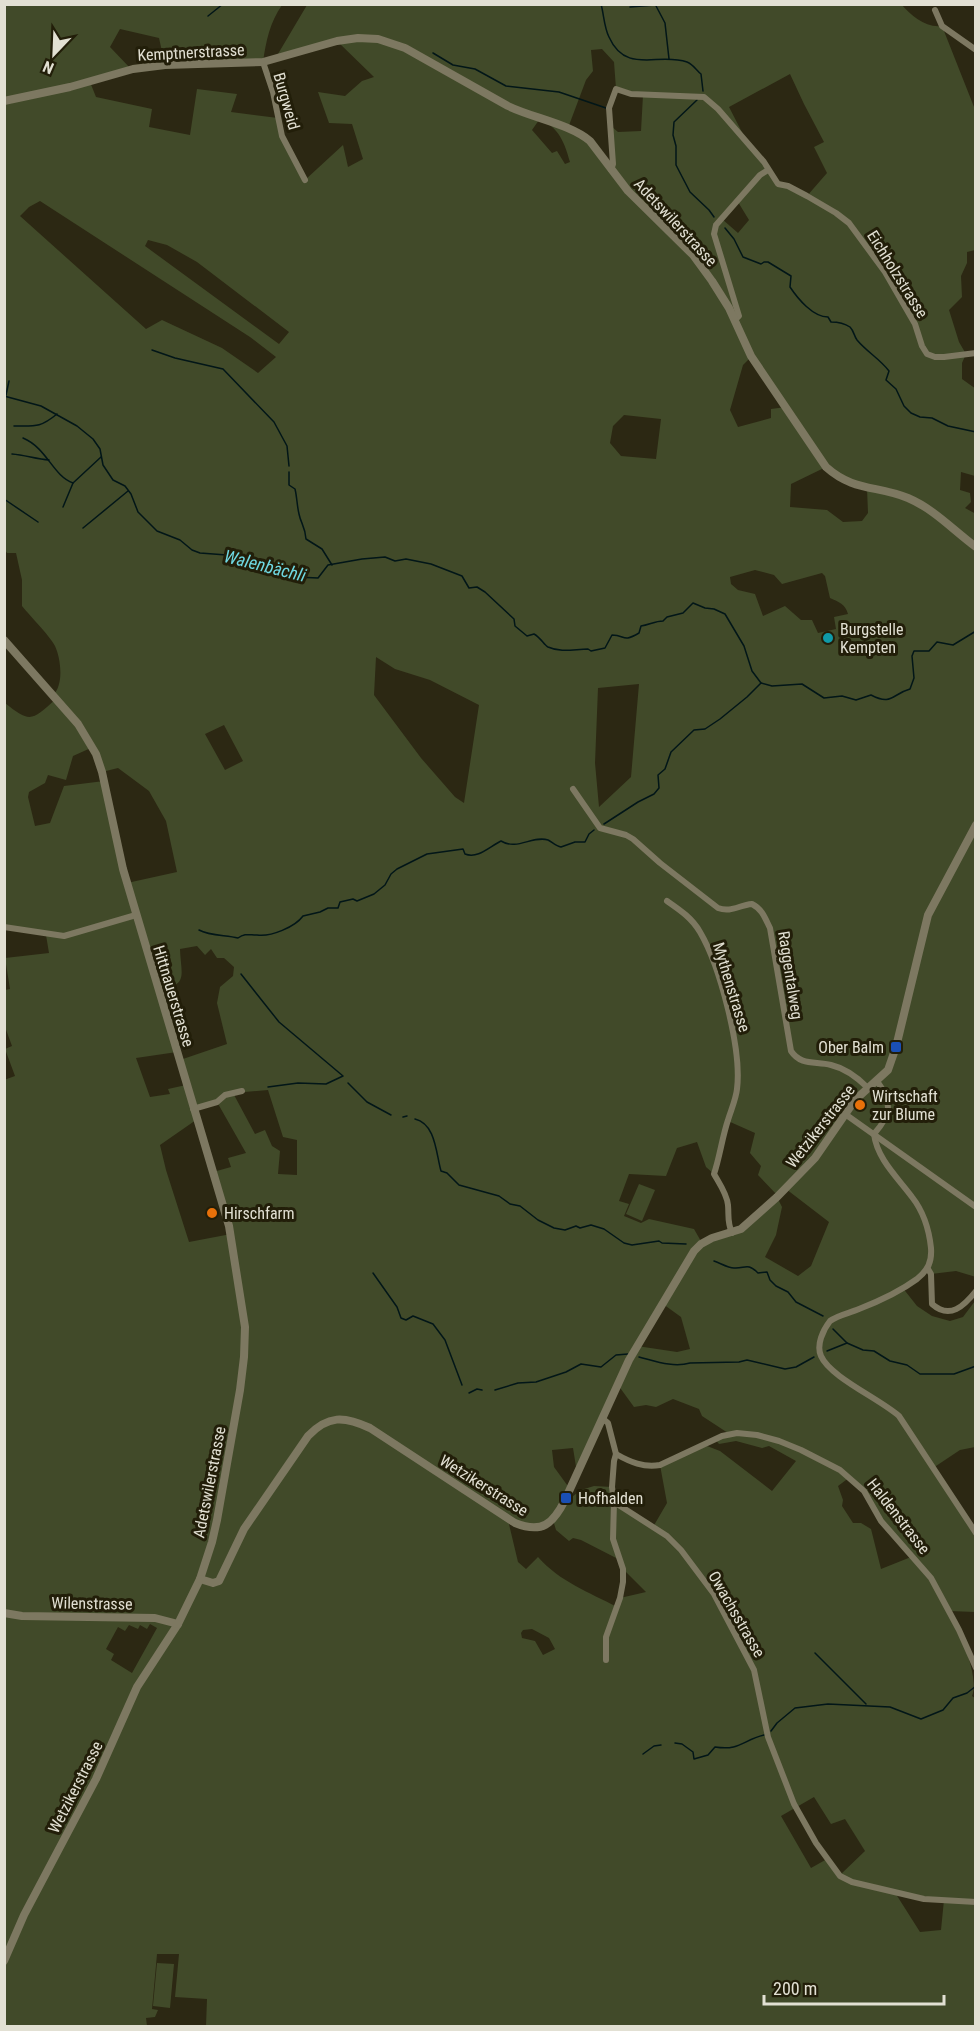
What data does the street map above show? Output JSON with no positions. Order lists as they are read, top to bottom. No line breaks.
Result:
{"streets":{"street":["Kemptnerstrasse","Burgweid","Adetswilerstrasse","Eichholzstrasse","Raggentalweg","Mythenstrasse","Hittnauerstrasse","Wetzikerstrasse","Haldenstrasse","Wilenstrasse","Owachsstrasse"]},"crossings":[["Kemptnerstrasse","Burgweid"],["Kemptnerstrasse","Adetswilerstrasse"],["Adetswilerstrasse","Eichholzstrasse"],["Adetswilerstrasse","Hittnauerstrasse"],["Adetswilerstrasse","Wetzikerstrasse"],["Raggentalweg","Wetzikerstrasse"],["Mythenstrasse","Wetzikerstrasse"],["Wetzikerstrasse","Wilenstrasse"]],"water":["Walenbächli"],"places":{"other":["Burgstelle Kempten","Wirtschaft zur Blume","Hirschfarm"],"transit":["Ober Balm","Hofhalden"]},"scale_bar":"200 m","north":"bottom left"}
